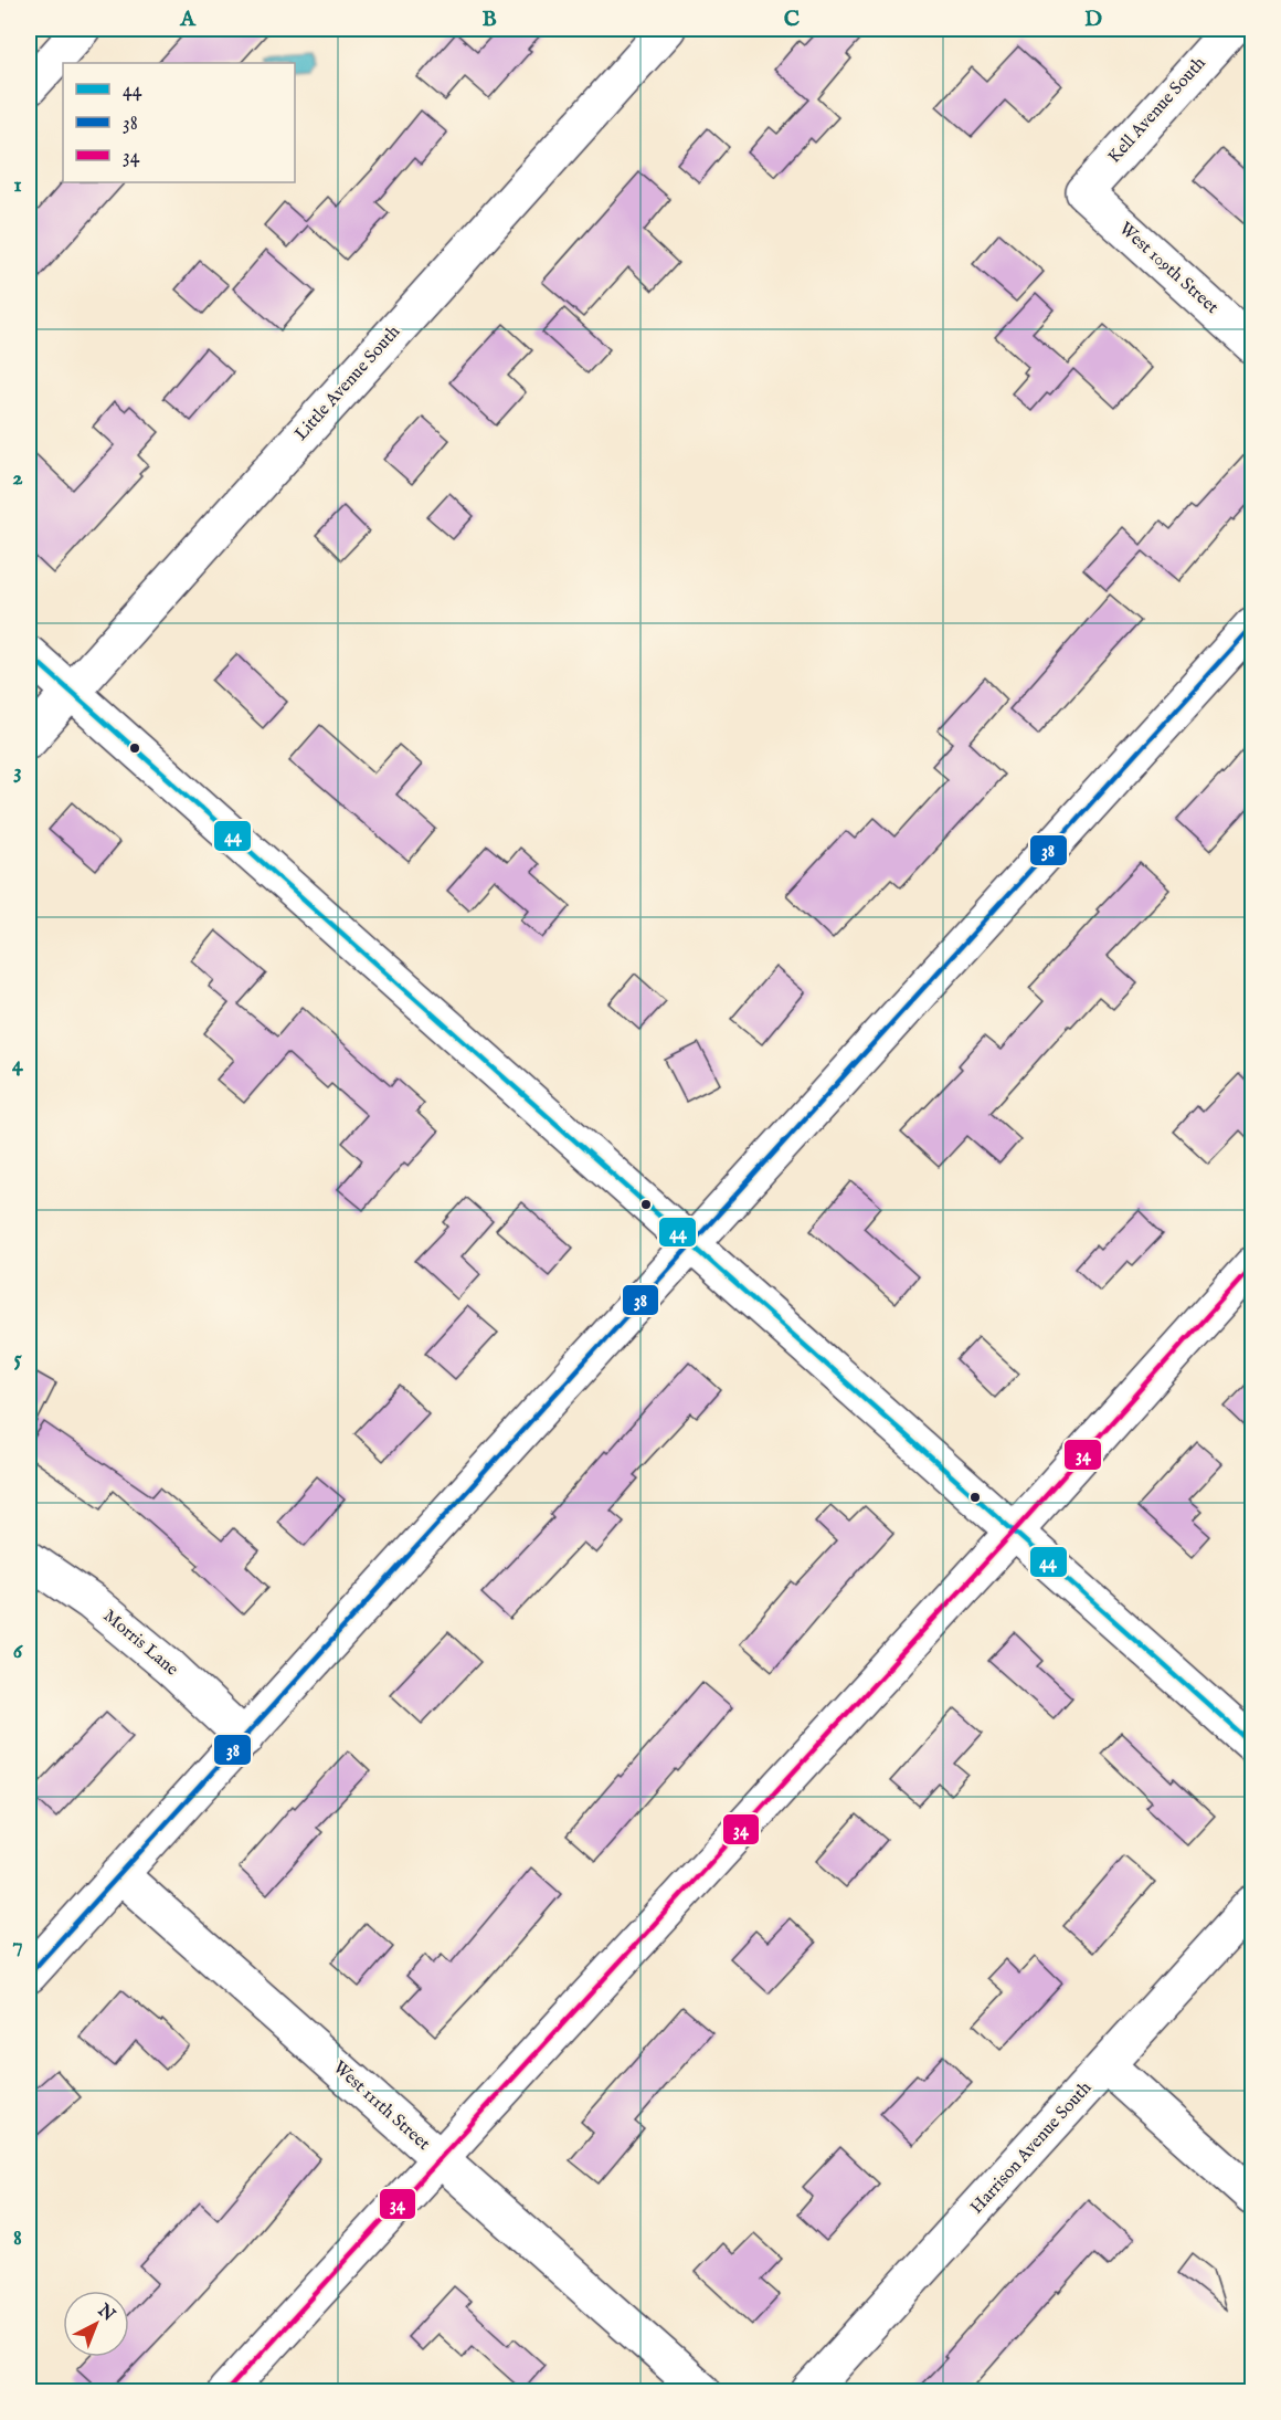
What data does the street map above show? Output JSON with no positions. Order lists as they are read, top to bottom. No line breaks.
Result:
{"streets":{"street":["Kell Avenue South","West 109th Street","Little Avenue South","Morris Lane","West 111th Street","Harrison Avenue South"]},"crossings":[["Kell Avenue South","West 109th Street"]],"lines":["transit line 38","transit line 44","transit line 34"],"legend":["44","38","34"],"north":"top right","grid":{"columns":["A","B","C","D"],"rows":["1","2","3","4","5","6","7","8"]}}
